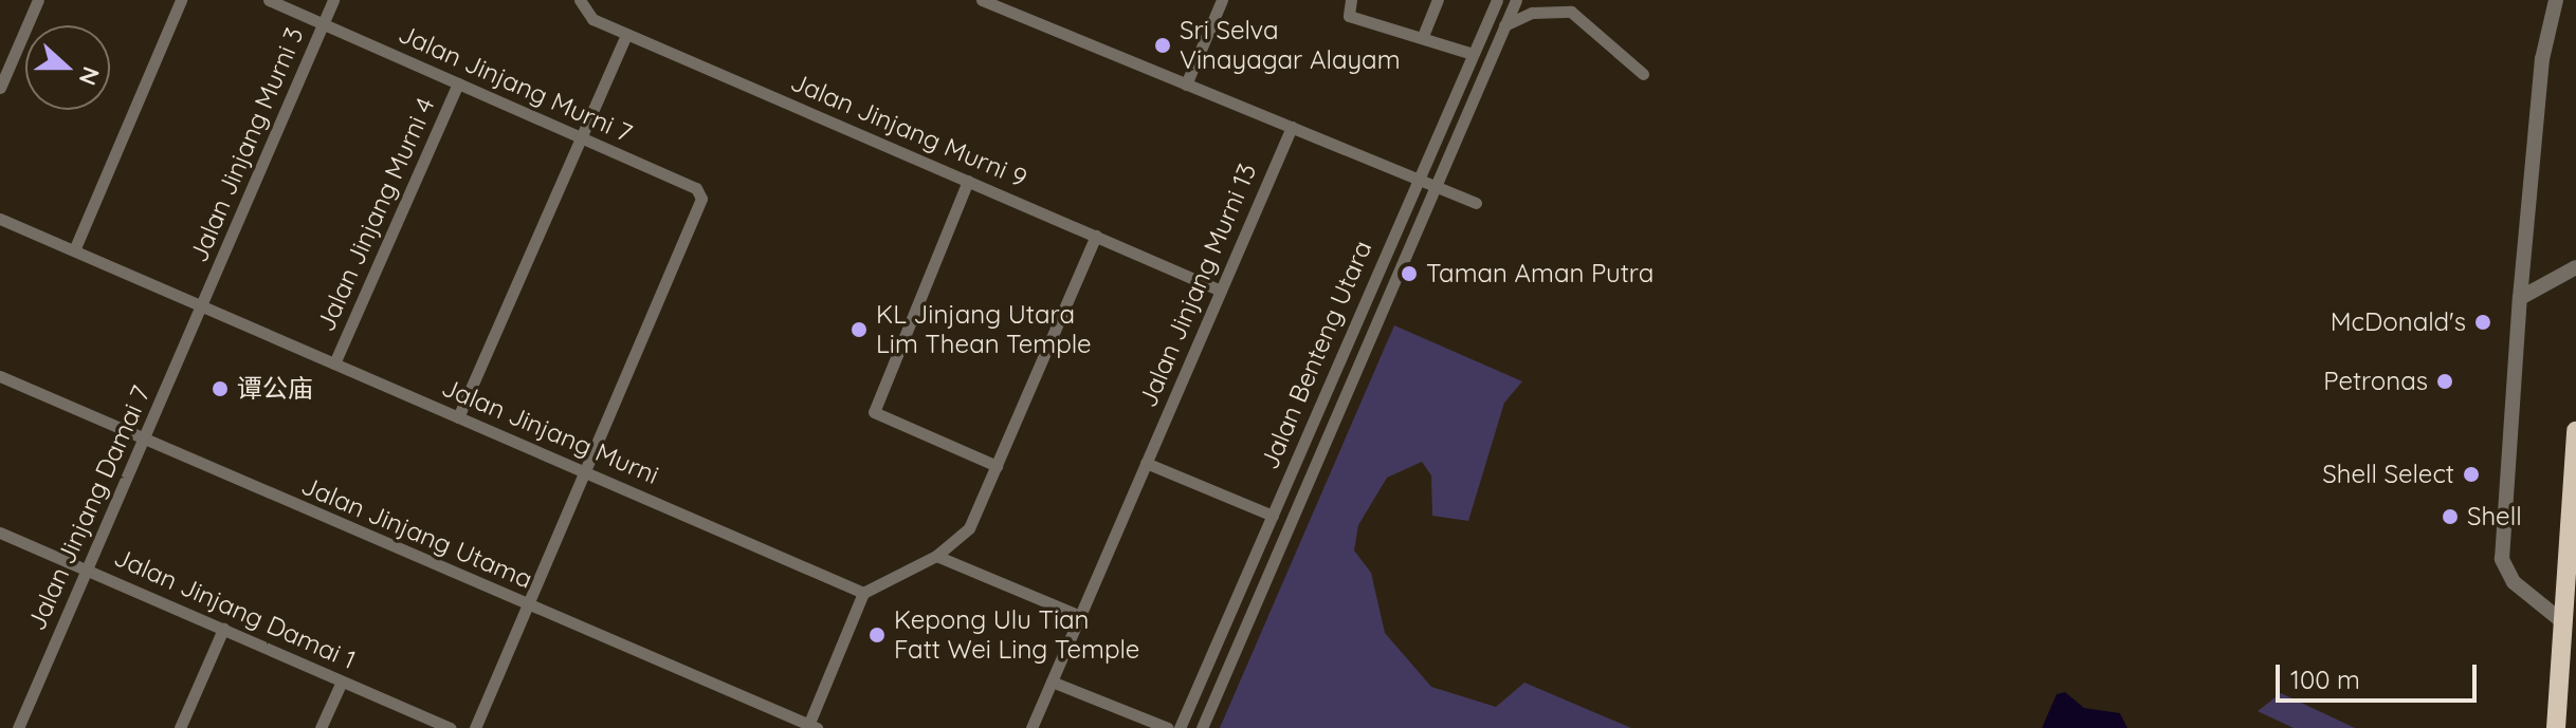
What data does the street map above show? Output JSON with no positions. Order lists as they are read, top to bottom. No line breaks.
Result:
{"streets":{"street":["Jalan Jinjang Murni 7","Jalan Jinjang Murni 9","Jalan Jinjang Murni 3","Jalan Jinjang Murni 4","Jalan Jinjang Murni 13","Jalan Benteng Utara","Jalan Jinjang Murni","Jalan Jinjang Damai 7","Jalan Jinjang Utama","Jalan Jinjang Damai 1"]},"crossings":[["Jalan Jinjang Murni 7","Jalan Jinjang Murni 3"],["Jalan Jinjang Murni 7","Jalan Jinjang Murni 4"],["Jalan Jinjang Murni 7","Jalan Jinjang Murni"],["Jalan Jinjang Murni 9","Jalan Jinjang Murni 13"],["Jalan Jinjang Murni 3","Jalan Jinjang Murni"],["Jalan Jinjang Murni 3","Jalan Jinjang Damai 7"],["Jalan Jinjang Murni 4","Jalan Jinjang Murni"],["Jalan Jinjang Murni","Jalan Jinjang Damai 7"],["Jalan Jinjang Damai 7","Jalan Jinjang Utama"],["Jalan Jinjang Damai 7","Jalan Jinjang Damai 1"]],"places":["Sri Selva Vinayagar Alayam","Taman Aman Putra","McDonald's","KL Jinjang Utara Lim Thean Temple","Petronas","谭公庙","Shell Select","Shell","Kepong Ulu Tian Fatt Wei Ling Temple"],"scale_bar":"100 m","north":"right"}
